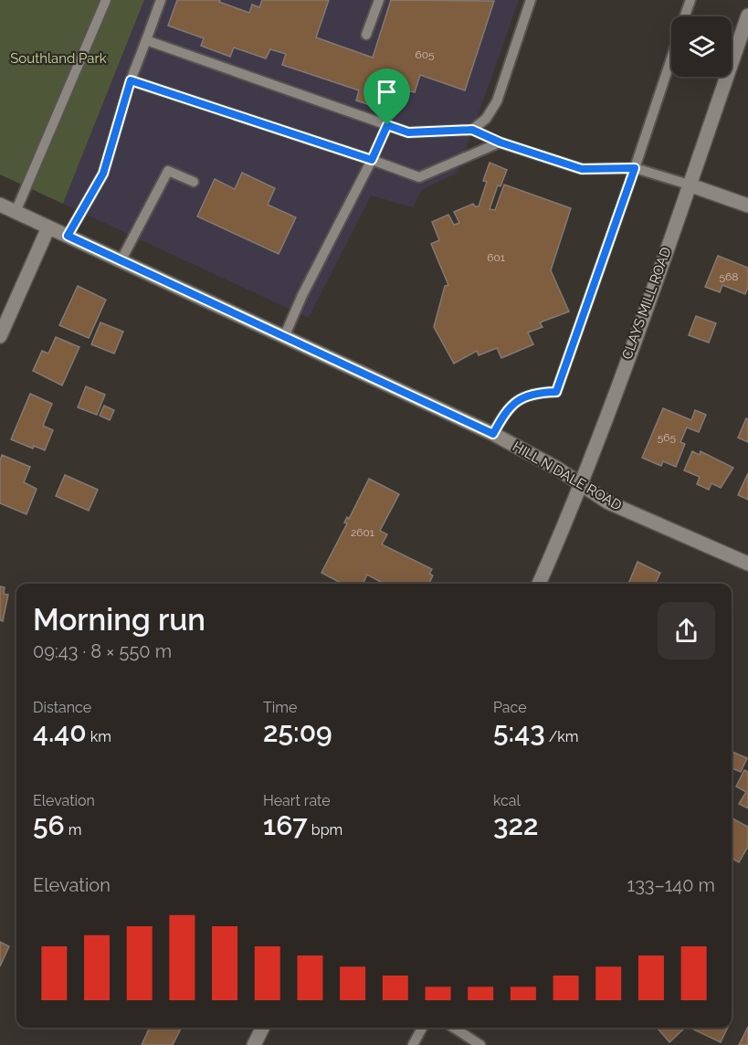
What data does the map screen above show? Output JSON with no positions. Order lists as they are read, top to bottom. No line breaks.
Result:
{"streets":{"street":["CLAYS MILL ROAD","HILL N DALE ROAD"]},"crossings":[["CLAYS MILL ROAD","HILL N DALE ROAD"]],"parks":["Southland Park"],"house_numbers":["605","601","568","565","2601"],"page":{"heading":["Morning run","09:43 · 8 × 550 m"],"stats":[["Distance","4.40 km"],["Time","25:09"],["Pace","5:43 /km"],["Elevation","56 m"],["Heart rate","167 bpm"],["kcal","322"]],"chart":["Elevation","133–140 m"]}}
